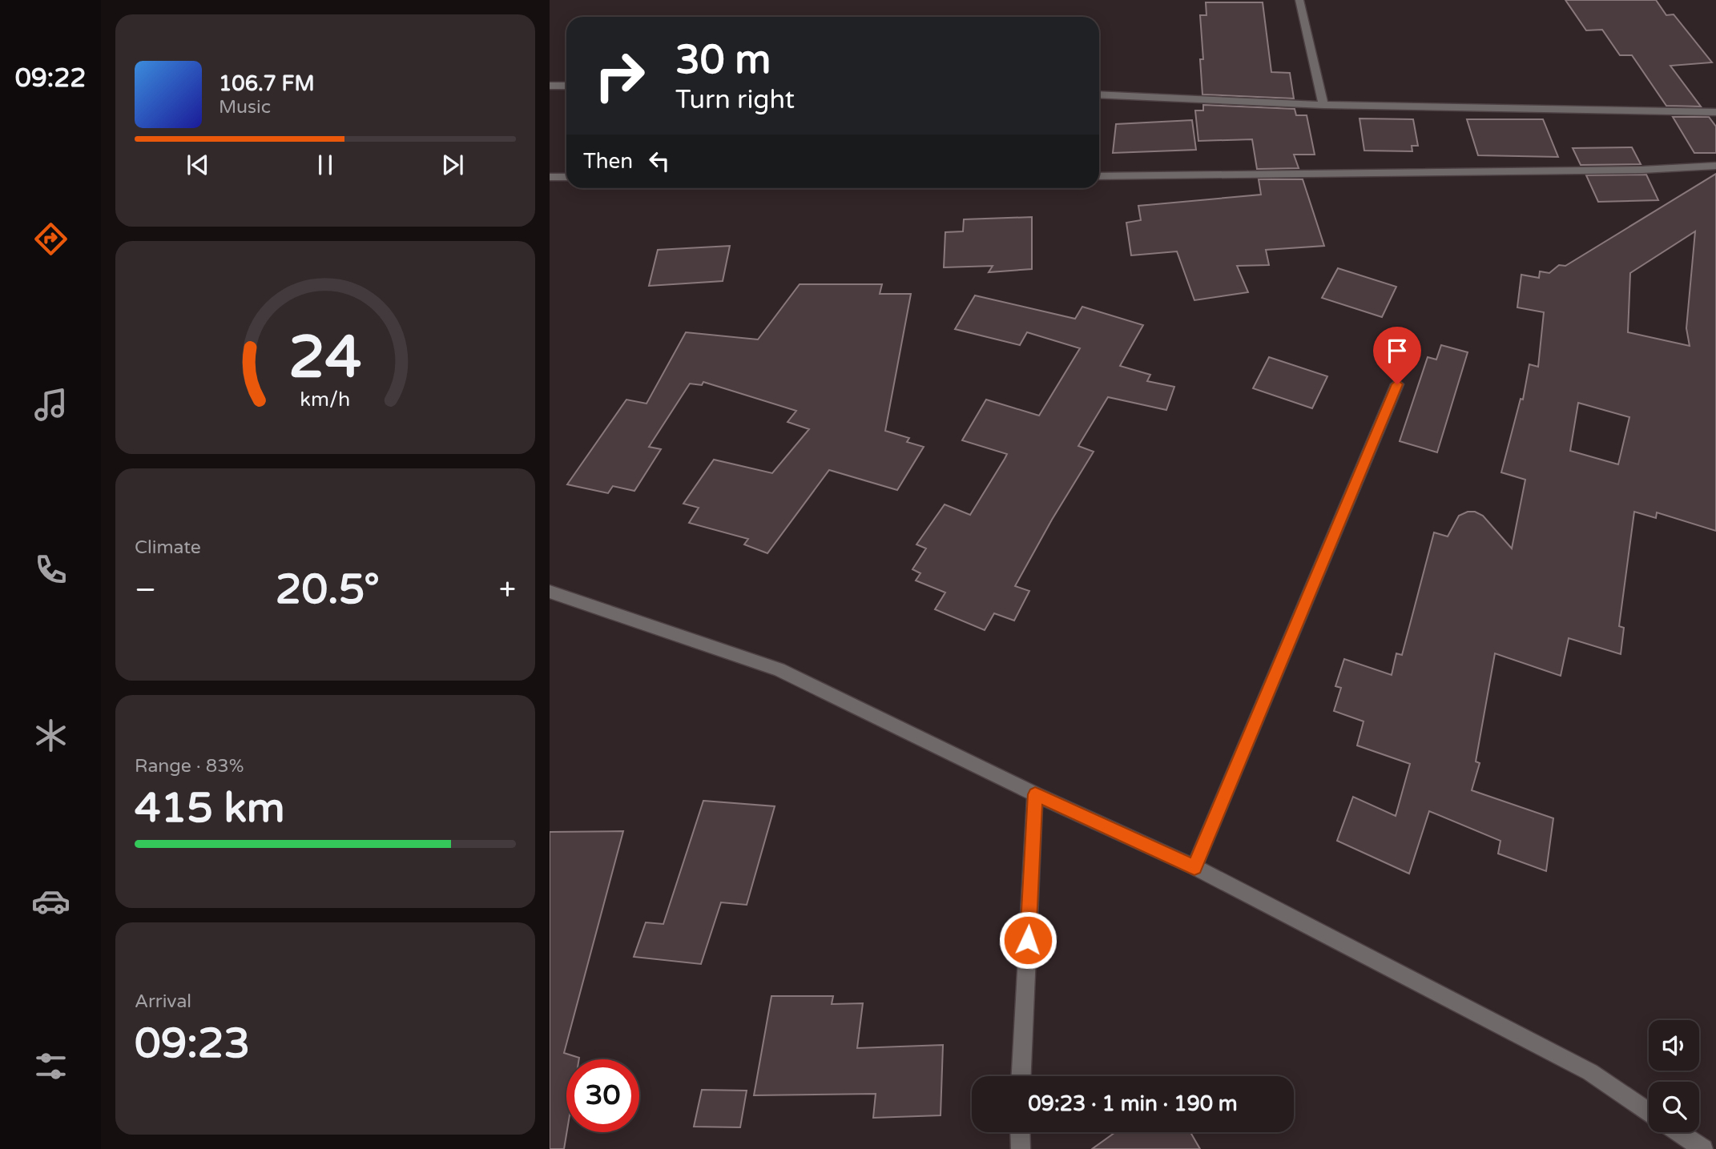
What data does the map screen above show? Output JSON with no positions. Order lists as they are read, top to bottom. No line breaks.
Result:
{"page":{"tabs":"09:22","turn":["30 m","Turn right"],"song":["106.7 FM","Music"],"then":"Then","tile":["Climate",["Range · 83%","415 km"],["Arrival","09:23"]],"heat":["−","20.5°","+"],"limit":"30","trip":"09:23 · 1 min · 190 m","gauge":["24","km/h"]}}
